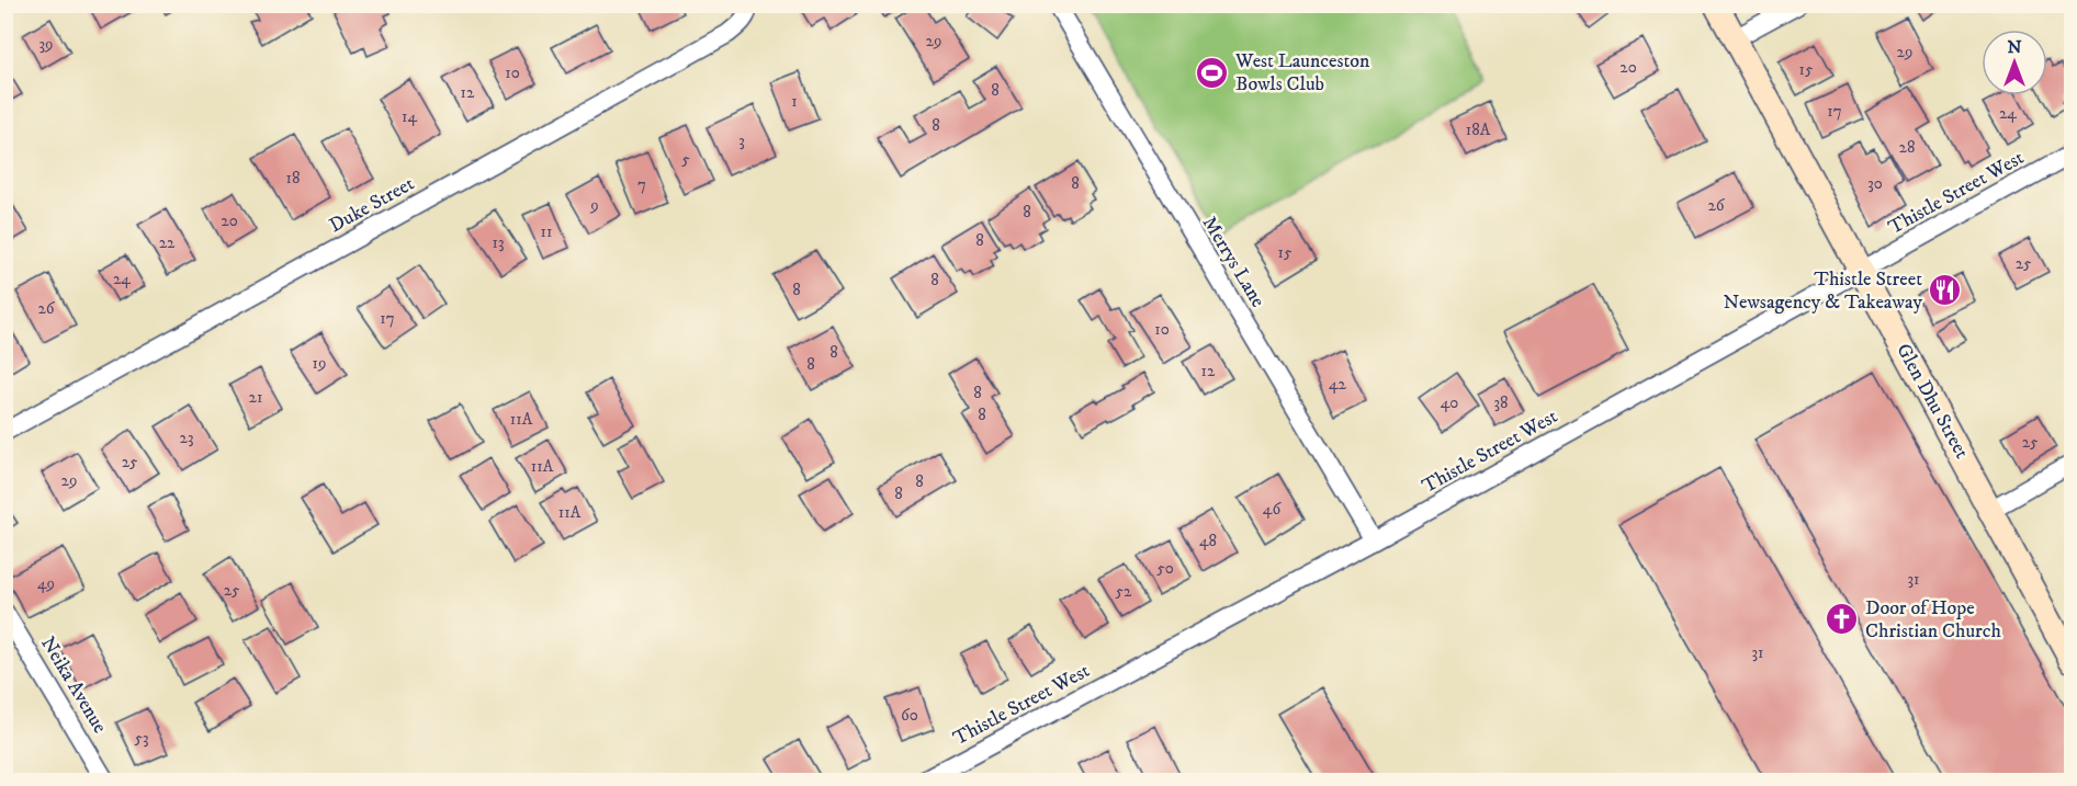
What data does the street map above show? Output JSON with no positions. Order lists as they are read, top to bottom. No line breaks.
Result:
{"streets":{"street":["Thistle Street West","Duke Street","Merrys Lane","Glen Dhu Street","Neika Avenue"]},"crossings":[["Thistle Street West","Merrys Lane"],["Thistle Street West","Glen Dhu Street"]],"places":{"sports":["West Launceston Bowls Club"],"restaurant":["Thistle Street Newsagency & Takeaway"],"church":["Door of Hope Christian Church"]},"house_numbers":["29","39","29","20","15","10","8","12","1","17","24","14","8","18A","3","28","5","18","8","30","7","9","26","8","20","11","8","22","13","15","25","24","8","8","26","17","10","8","19","8","12","42","8","21","40","38","8","11A","23","25","25","11A","29","8","8","46","11A","48","50","31","49","25","52","31","60","53"],"north":"top"}
